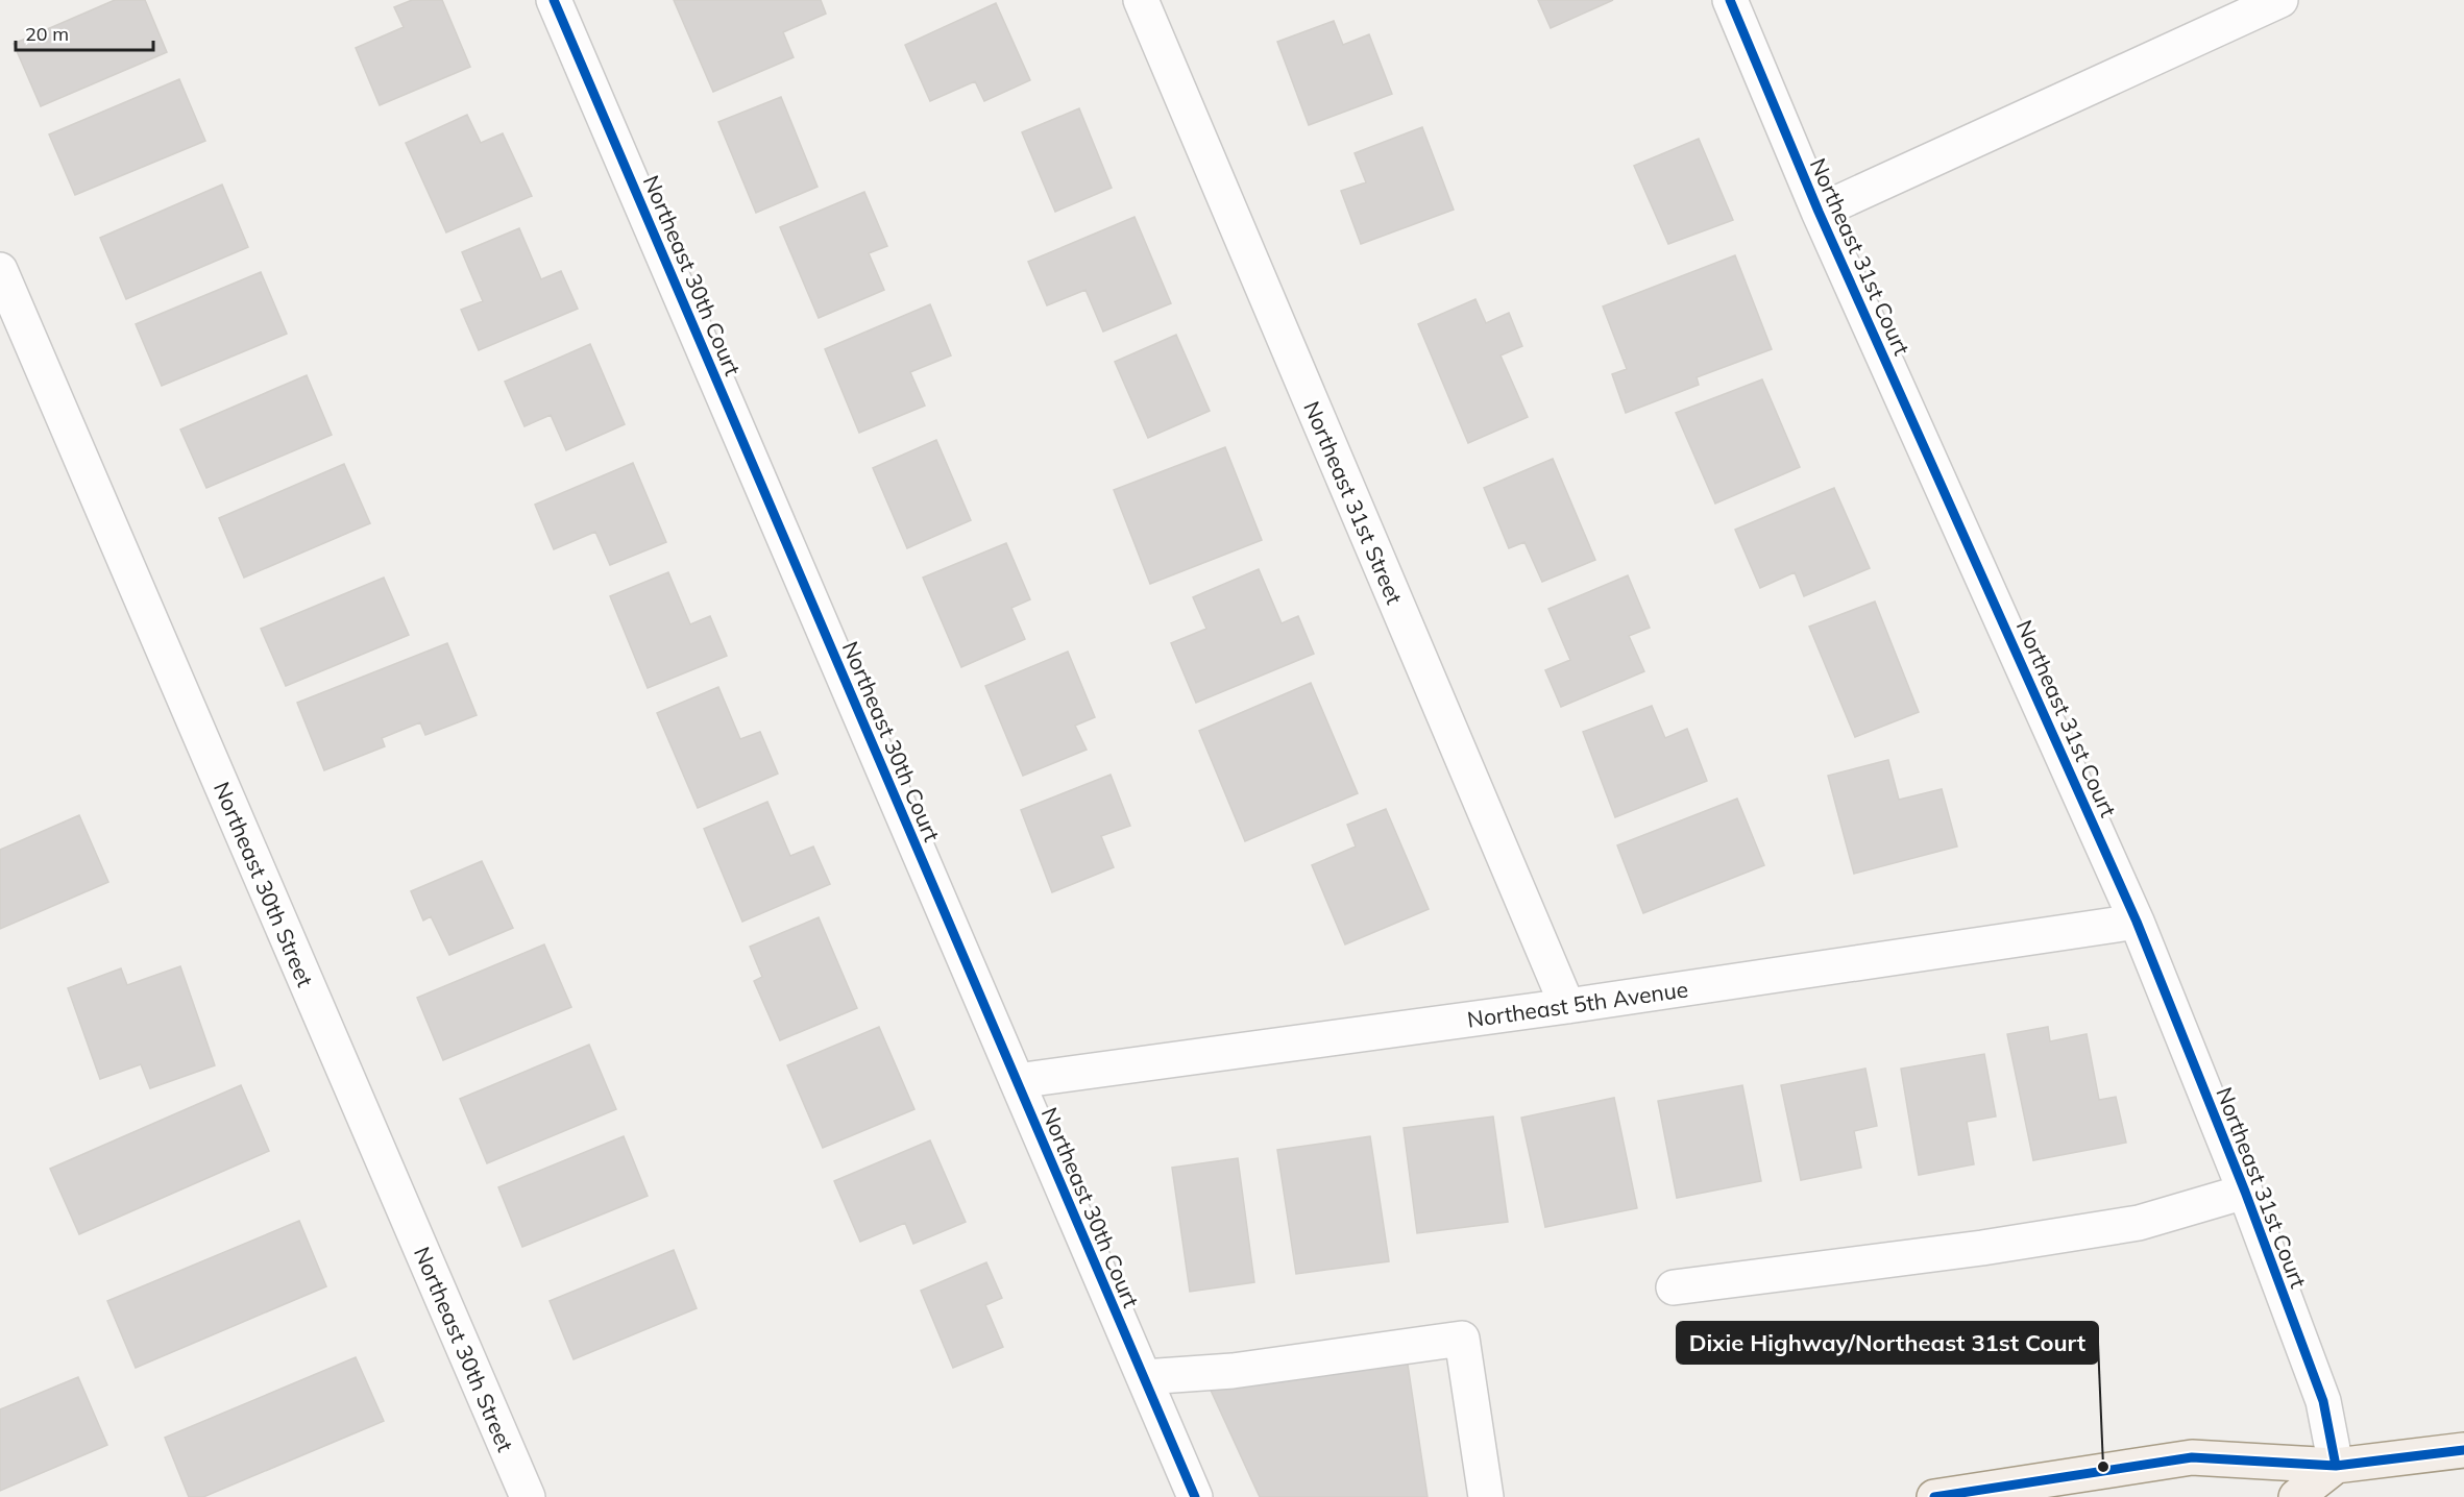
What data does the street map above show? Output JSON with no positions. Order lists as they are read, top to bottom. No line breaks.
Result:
{"streets":{"street":["Northeast 31st Court","Northeast 30th Court","Northeast 31st Street","Northeast 30th Street","Northeast 5th Avenue"]},"crossings":[["Northeast 31st Court","Northeast 5th Avenue"],["Northeast 30th Court","Northeast 5th Avenue"],["Northeast 31st Street","Northeast 5th Avenue"]],"places":["Dixie Highway/Northeast 31st Court"],"scale_bar":"20 m"}
